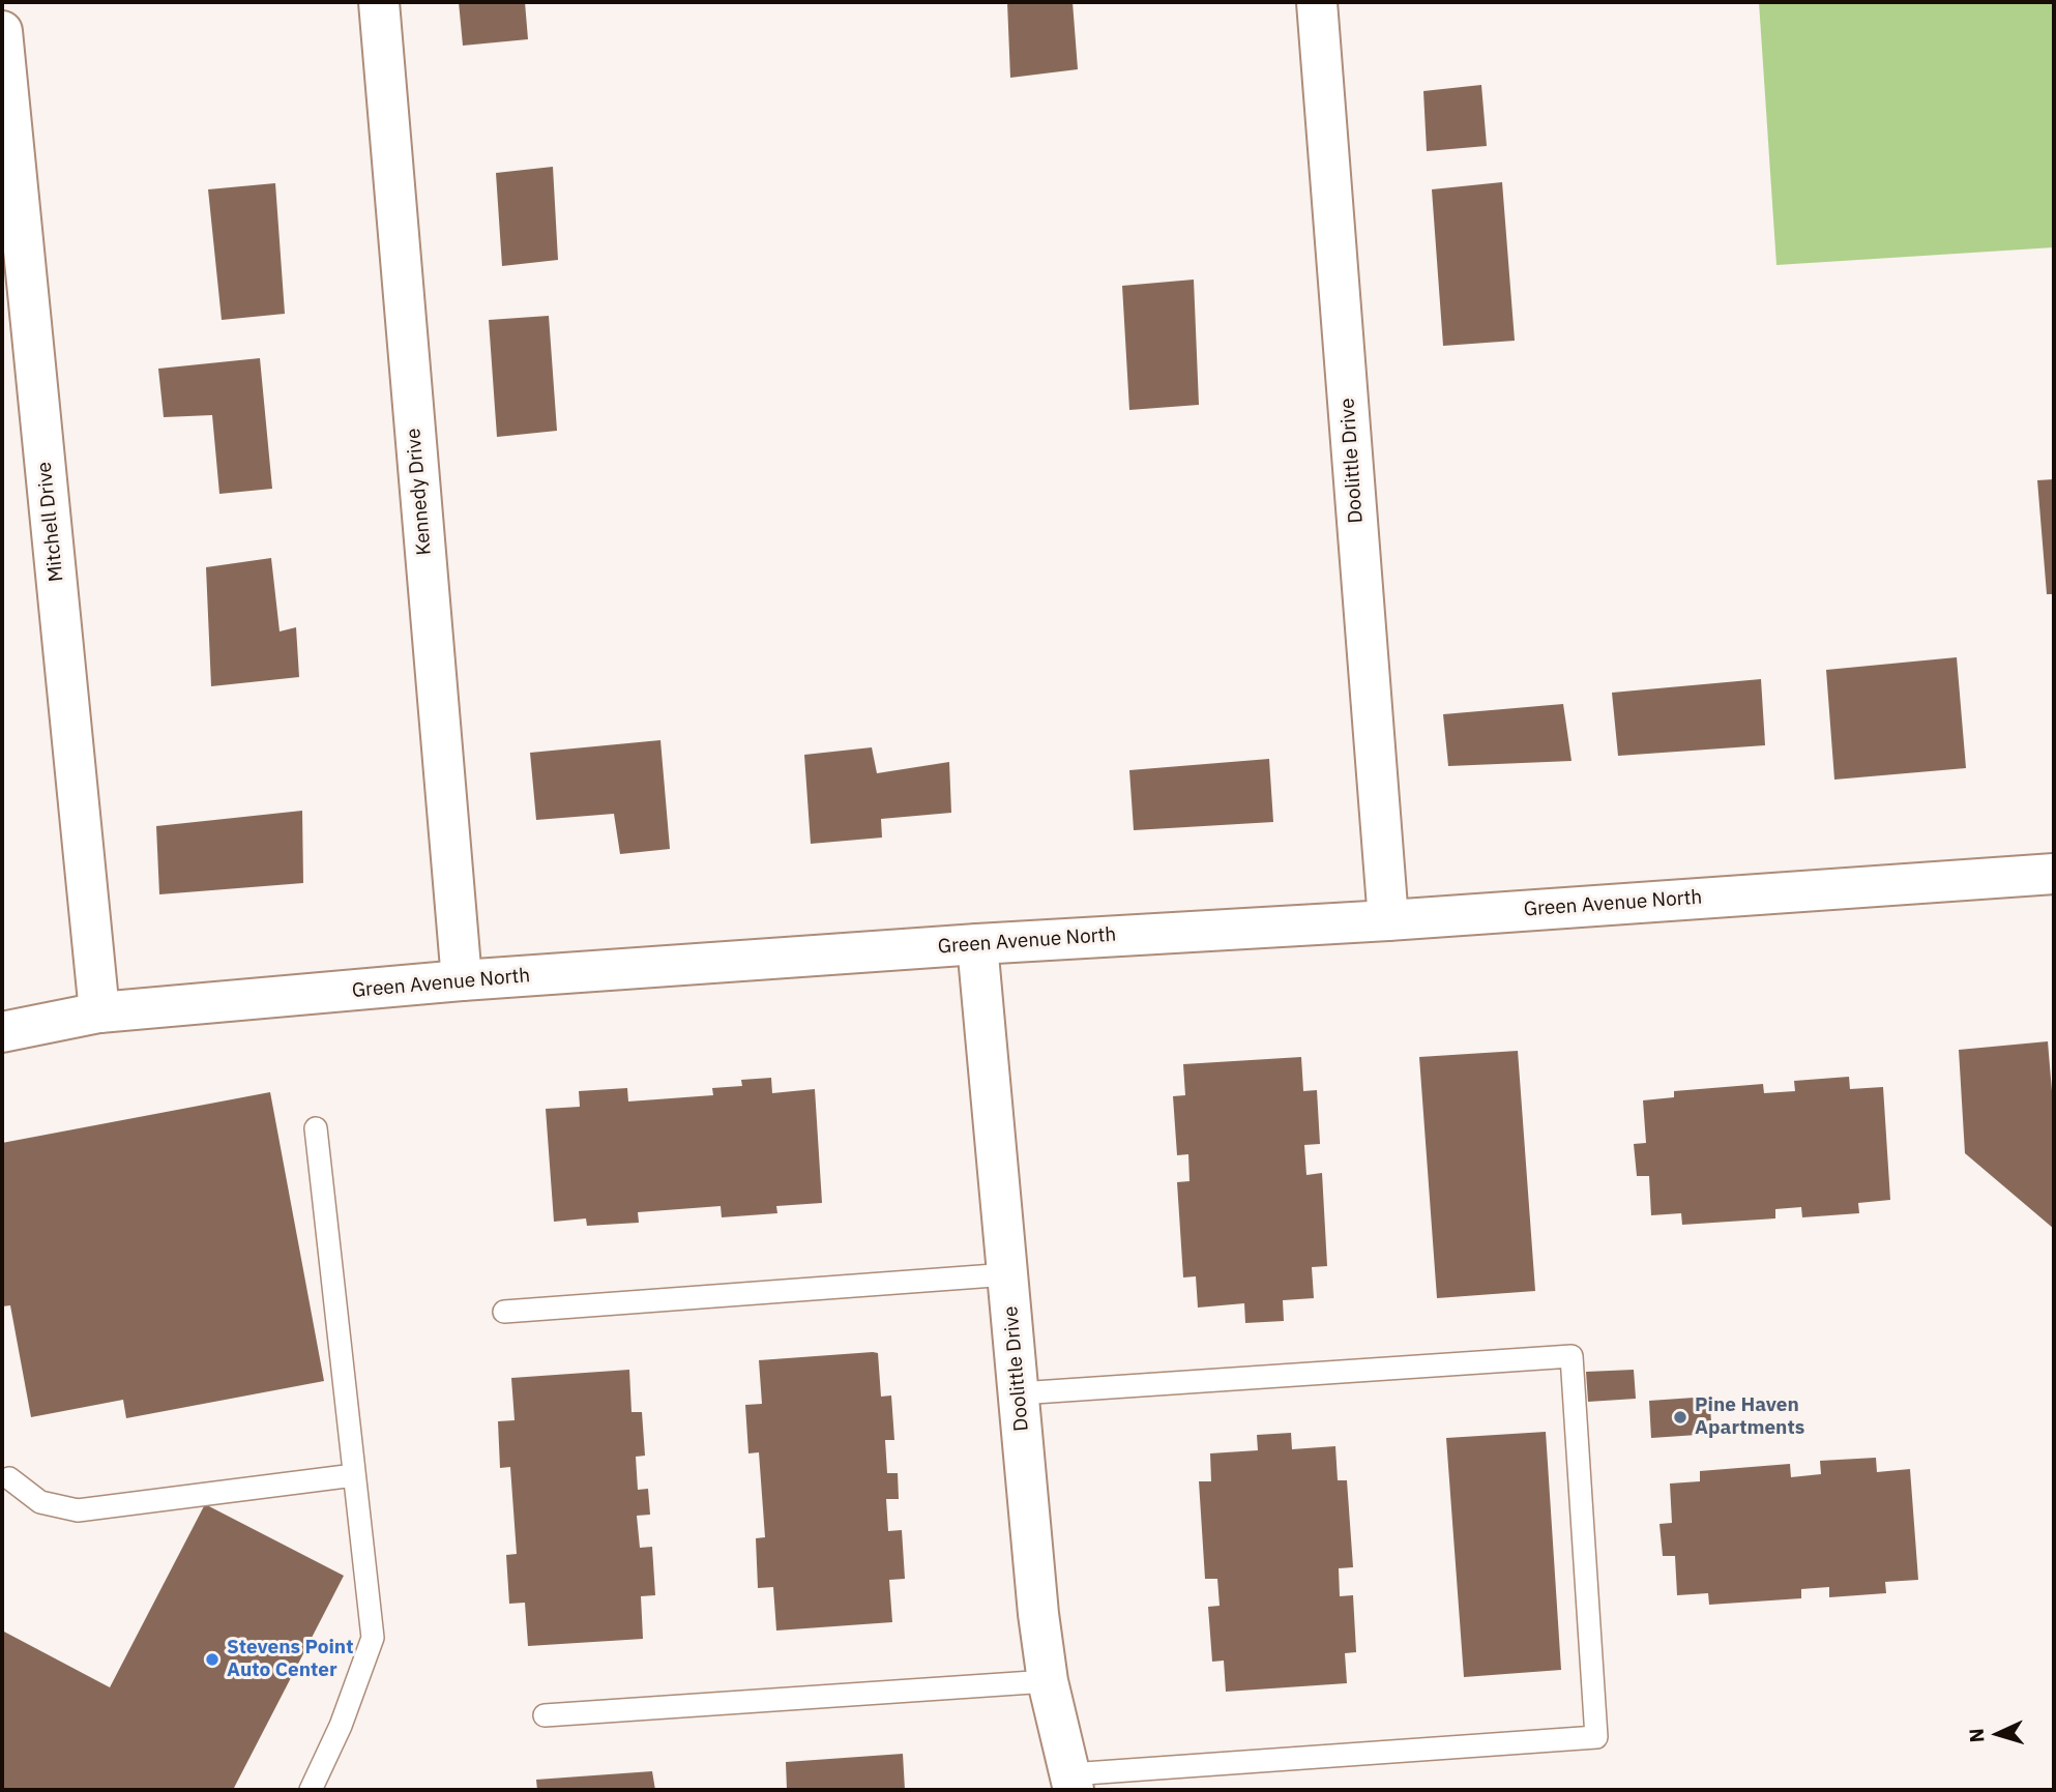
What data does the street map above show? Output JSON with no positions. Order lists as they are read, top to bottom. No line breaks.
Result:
{"streets":{"street":["Doolittle Drive","Kennedy Drive","Mitchell Drive","Green Avenue North"]},"crossings":[["Doolittle Drive","Green Avenue North"],["Kennedy Drive","Green Avenue North"],["Mitchell Drive","Green Avenue North"]],"places":["Pine Haven Apartments","Stevens Point Auto Center"],"north":"left"}
